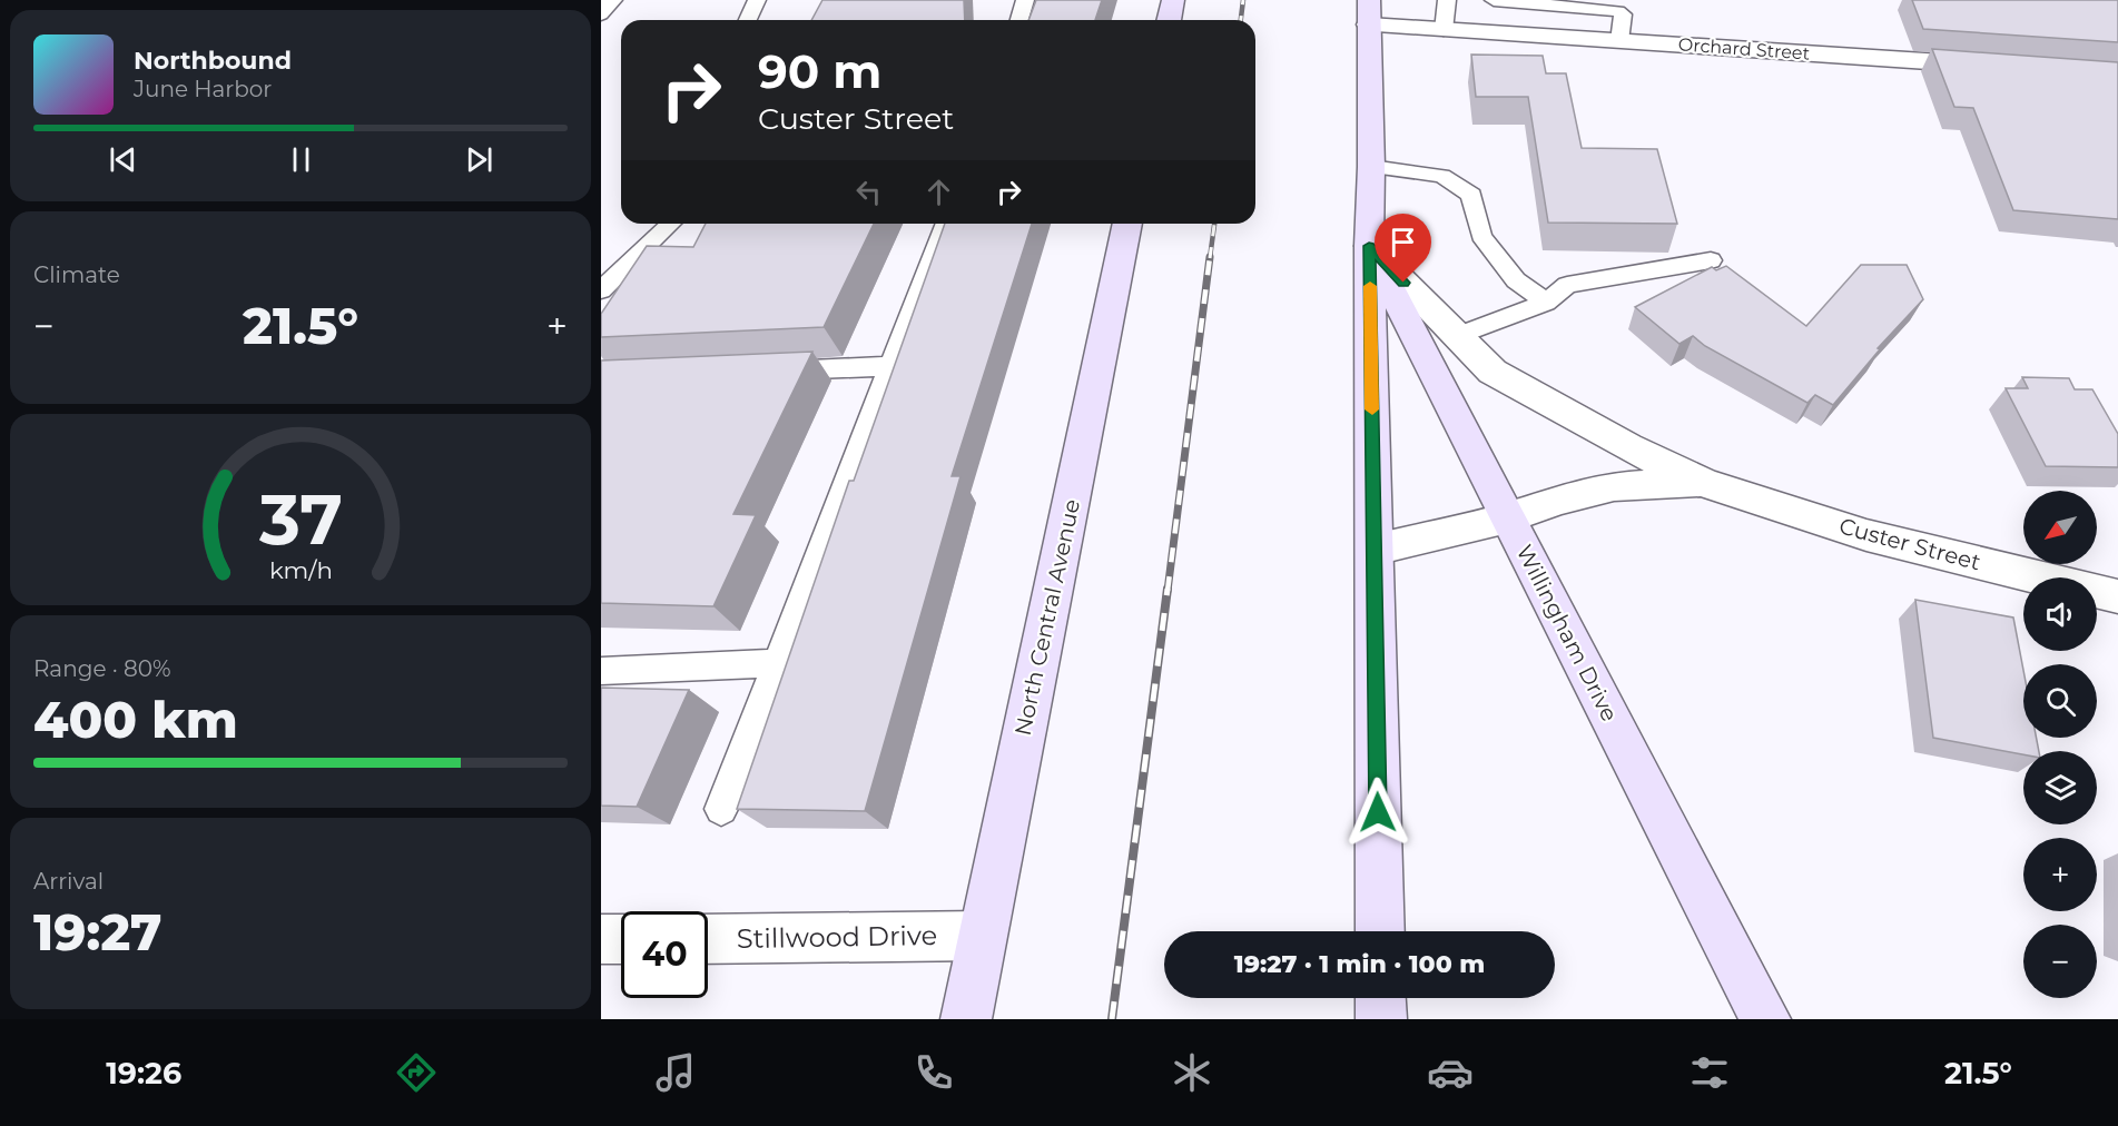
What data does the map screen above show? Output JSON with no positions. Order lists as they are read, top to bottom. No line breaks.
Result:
{"streets":{"street":["Orchard Street","Custer Street","North Central Avenue","Willingham Drive","Stillwood Drive"]},"crossings":[["Custer Street","Willingham Drive"],["North Central Avenue","Stillwood Drive"]],"north":"bottom left","page":{"turn":["90 m","Custer Street"],"song":["Northbound","June Harbor"],"tile":["Climate",["Range · 80%","400 km"],["Arrival","19:27"]],"heat":["−","21.5°","+"],"map_buttons":["+","−"],"limit":"40","trip":"19:27 · 1 min · 100 m","tabs":["19:26","21.5°"],"gauge":["37","km/h"]}}
